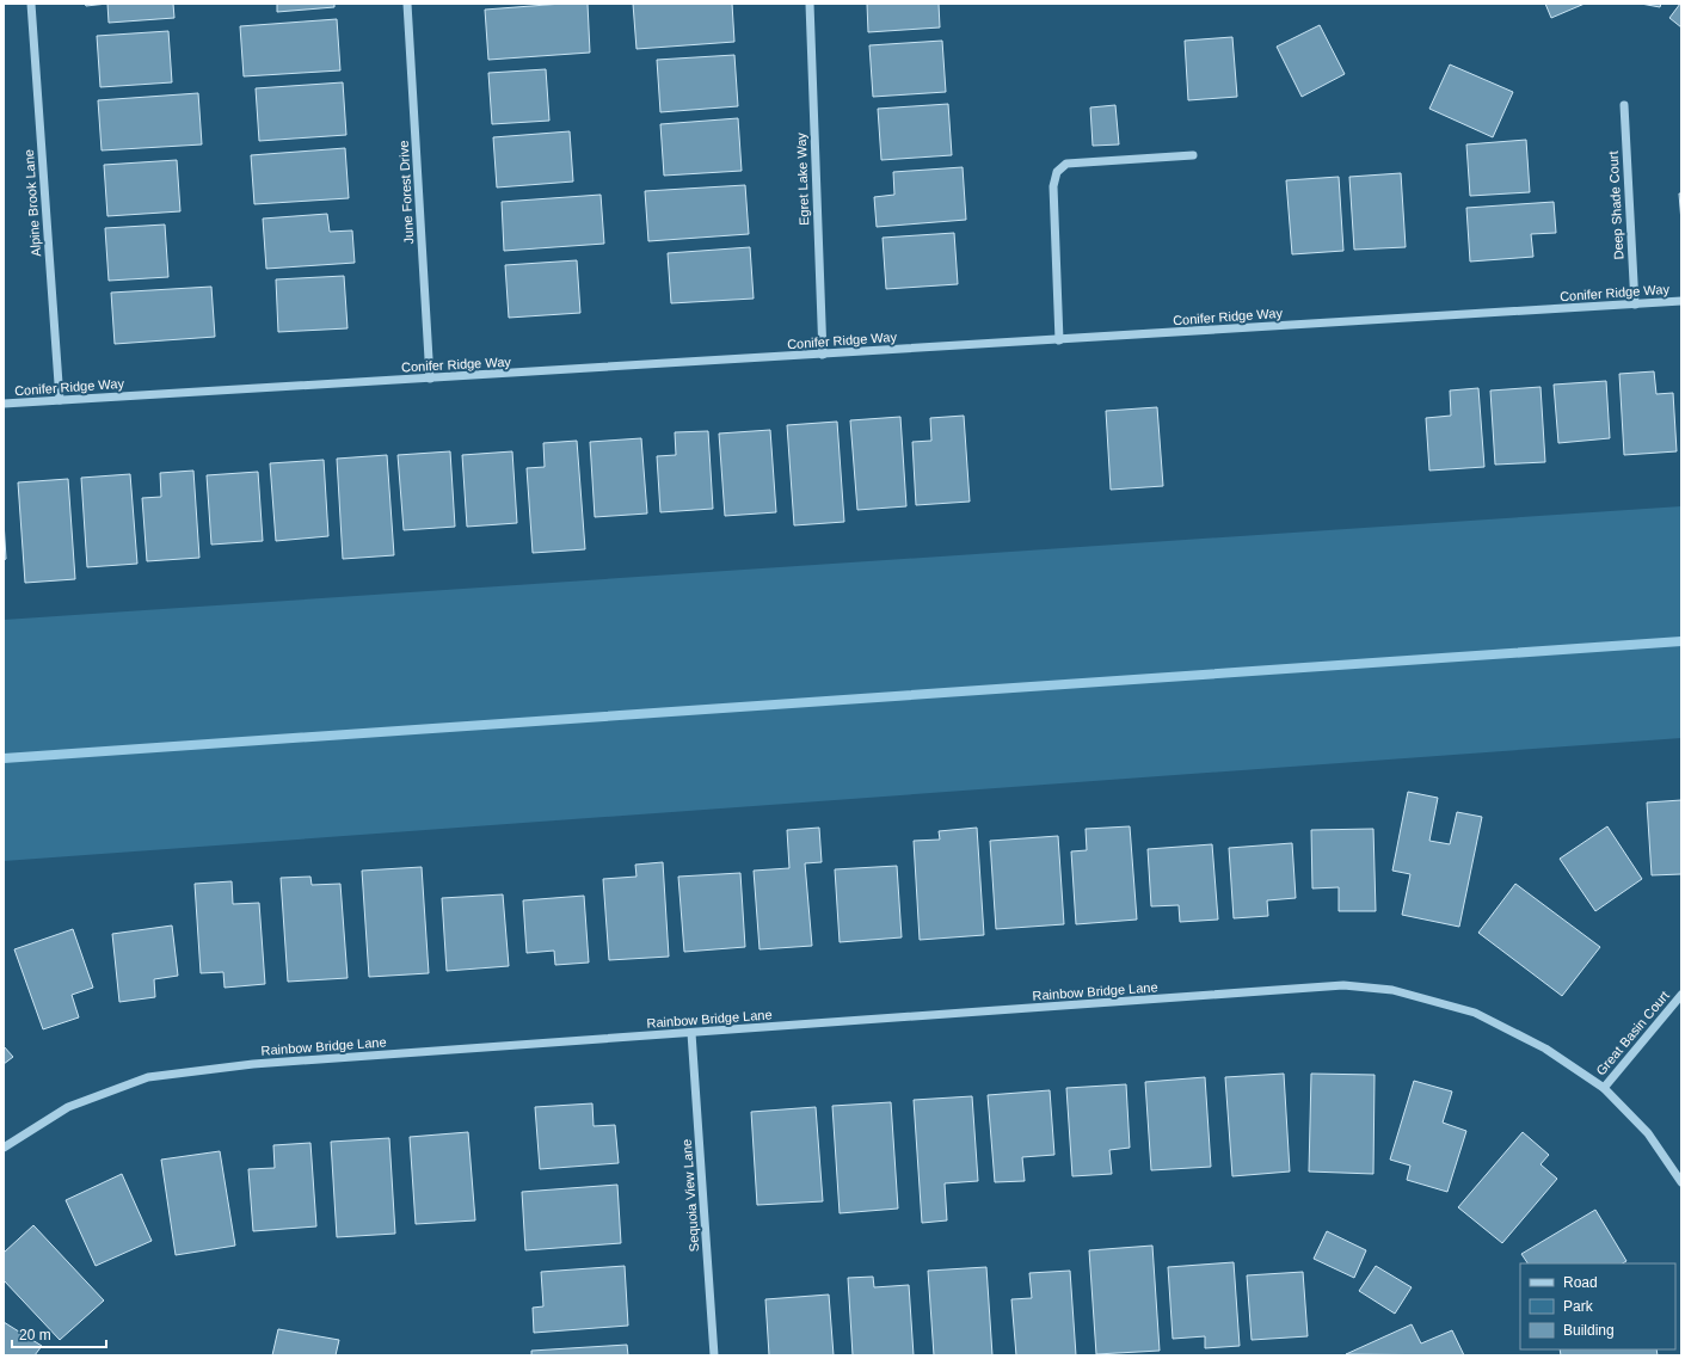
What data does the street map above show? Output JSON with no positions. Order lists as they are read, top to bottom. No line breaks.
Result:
{"streets":{"street":["Egret Lake Way","June Forest Drive","Alpine Brook Lane","Deep Shade Court","Conifer Ridge Way","Rainbow Bridge Lane","Great Basin Court","Sequoia View Lane"]},"crossings":[["Egret Lake Way","Conifer Ridge Way"],["June Forest Drive","Conifer Ridge Way"],["Alpine Brook Lane","Conifer Ridge Way"],["Deep Shade Court","Conifer Ridge Way"],["Rainbow Bridge Lane","Great Basin Court"],["Rainbow Bridge Lane","Sequoia View Lane"]],"legend":["Road","Park","Building"],"scale_bar":"20 m"}
